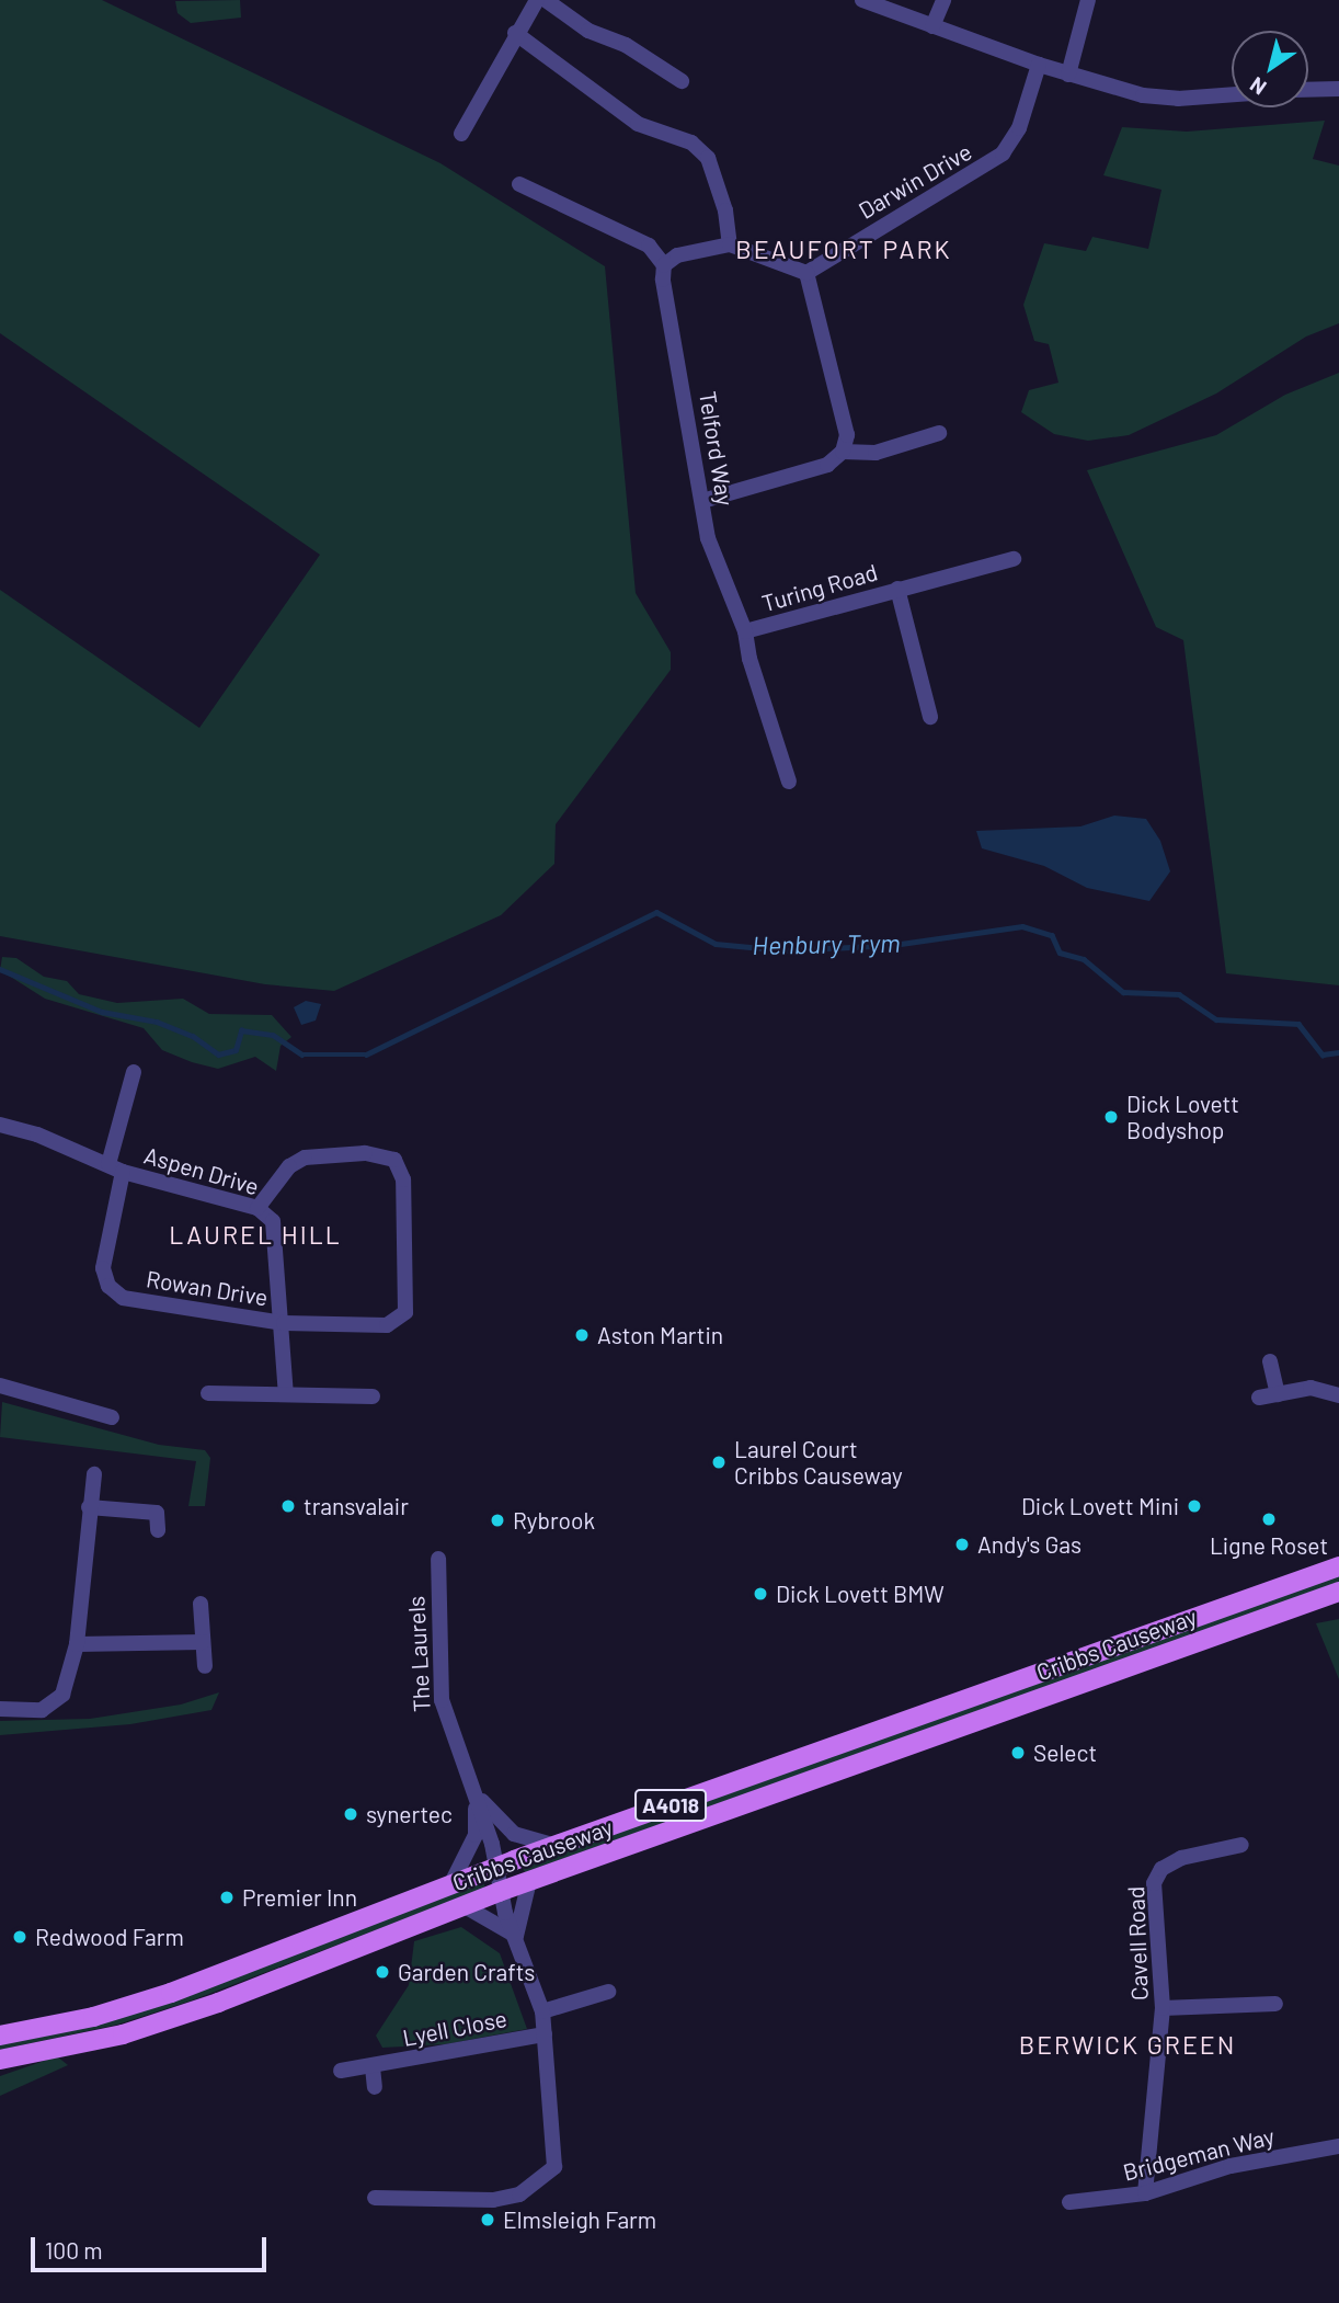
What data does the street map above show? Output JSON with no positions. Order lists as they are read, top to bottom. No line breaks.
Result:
{"streets":{"main road":["Cribbs Causeway","A4018"],"street":["Darwin Drive","Telford Way","Turing Road","Aspen Drive","Rowan Drive","The Laurels","Cavell Road","Lyell Close","Bridgeman Way"]},"crossings":[["Telford Way","Turing Road"],["Aspen Drive","Rowan Drive"],["Cribbs Causeway","The Laurels"],["Cavell Road","Bridgeman Way"]],"districts":["BEAUFORT PARK","LAUREL HILL","BERWICK GREEN"],"water":["Henbury Trym"],"places":["Dick Lovett Bodyshop","Aston Martin","Laurel Court Cribbs Causeway","transvalair","Dick Lovett Mini","Ligne Roset","Rybrook","Andy's Gas","Dick Lovett BMW","Select","synertec","Premier Inn","Redwood Farm","Garden Crafts","Elmsleigh Farm"],"scale_bar":"100 m","north":"bottom left"}
